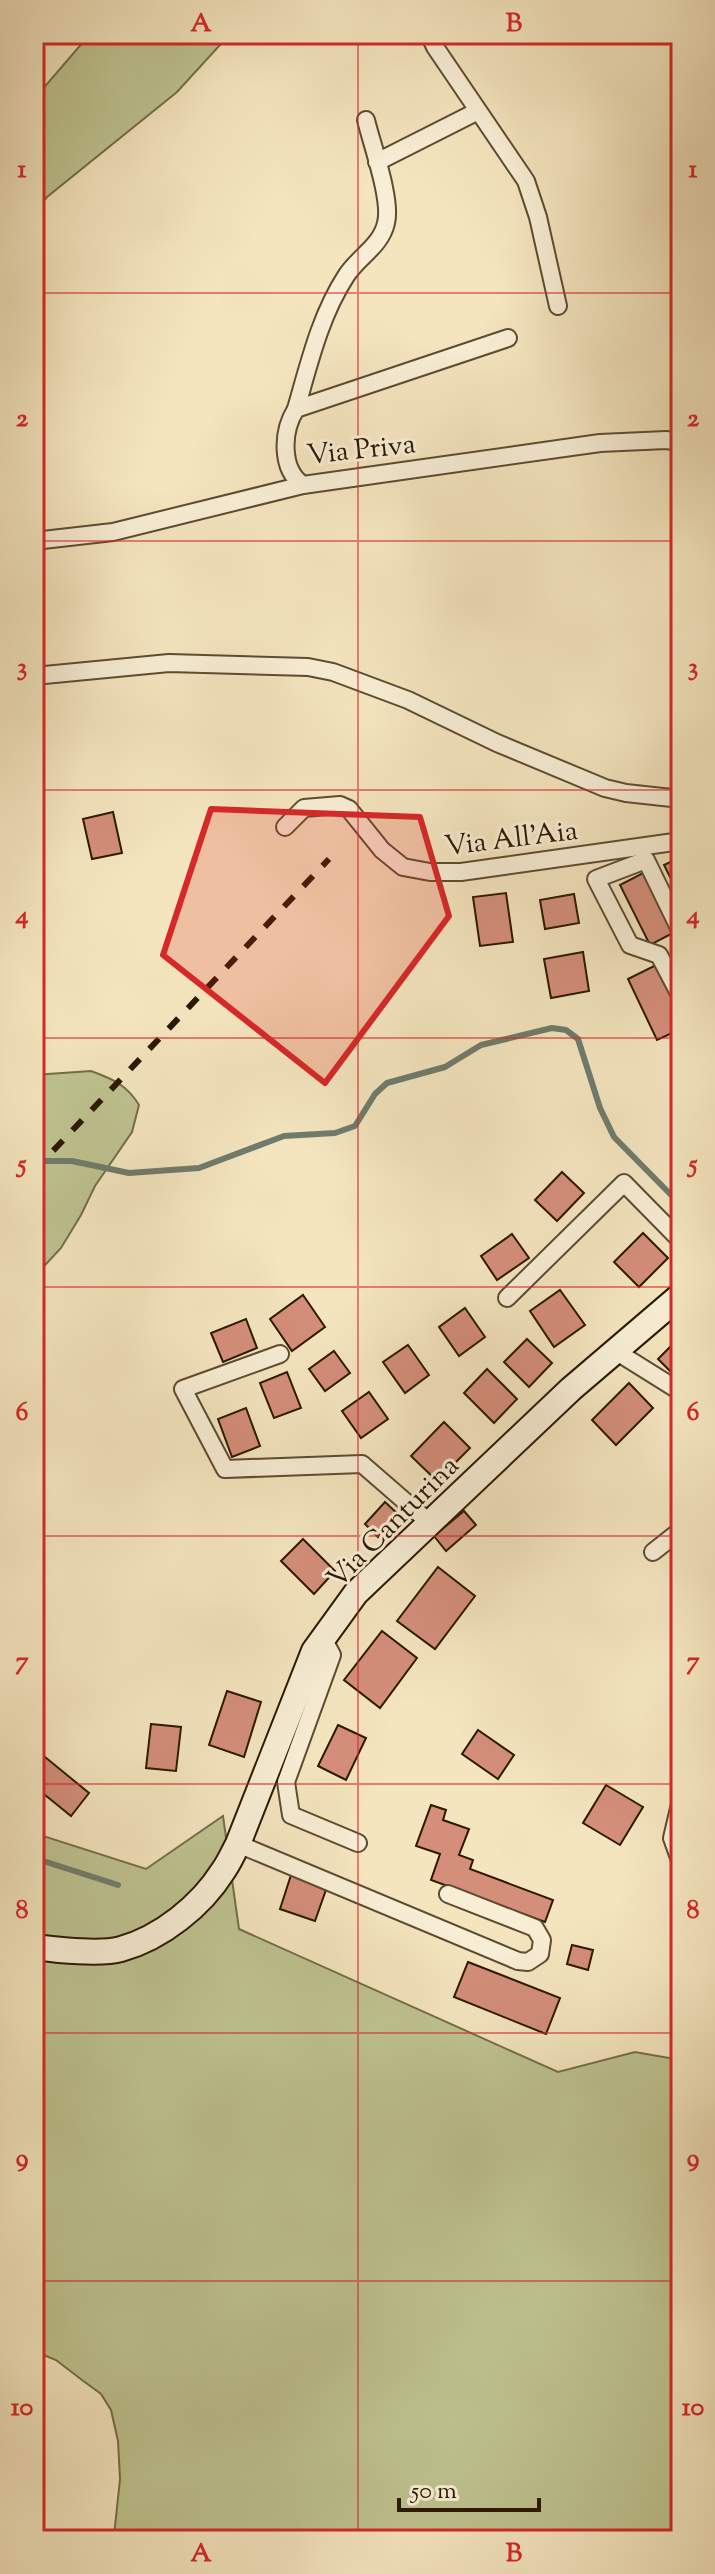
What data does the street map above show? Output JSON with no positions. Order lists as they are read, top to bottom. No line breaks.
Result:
{"streets":{"main road":["Via Canturina"],"street":["Via Priva","Via All'Aia"]},"scale_bar":"50 m","grid":{"columns":["A","B"],"rows":["1","2","3","4","5","6","7","8","9","10"]}}
